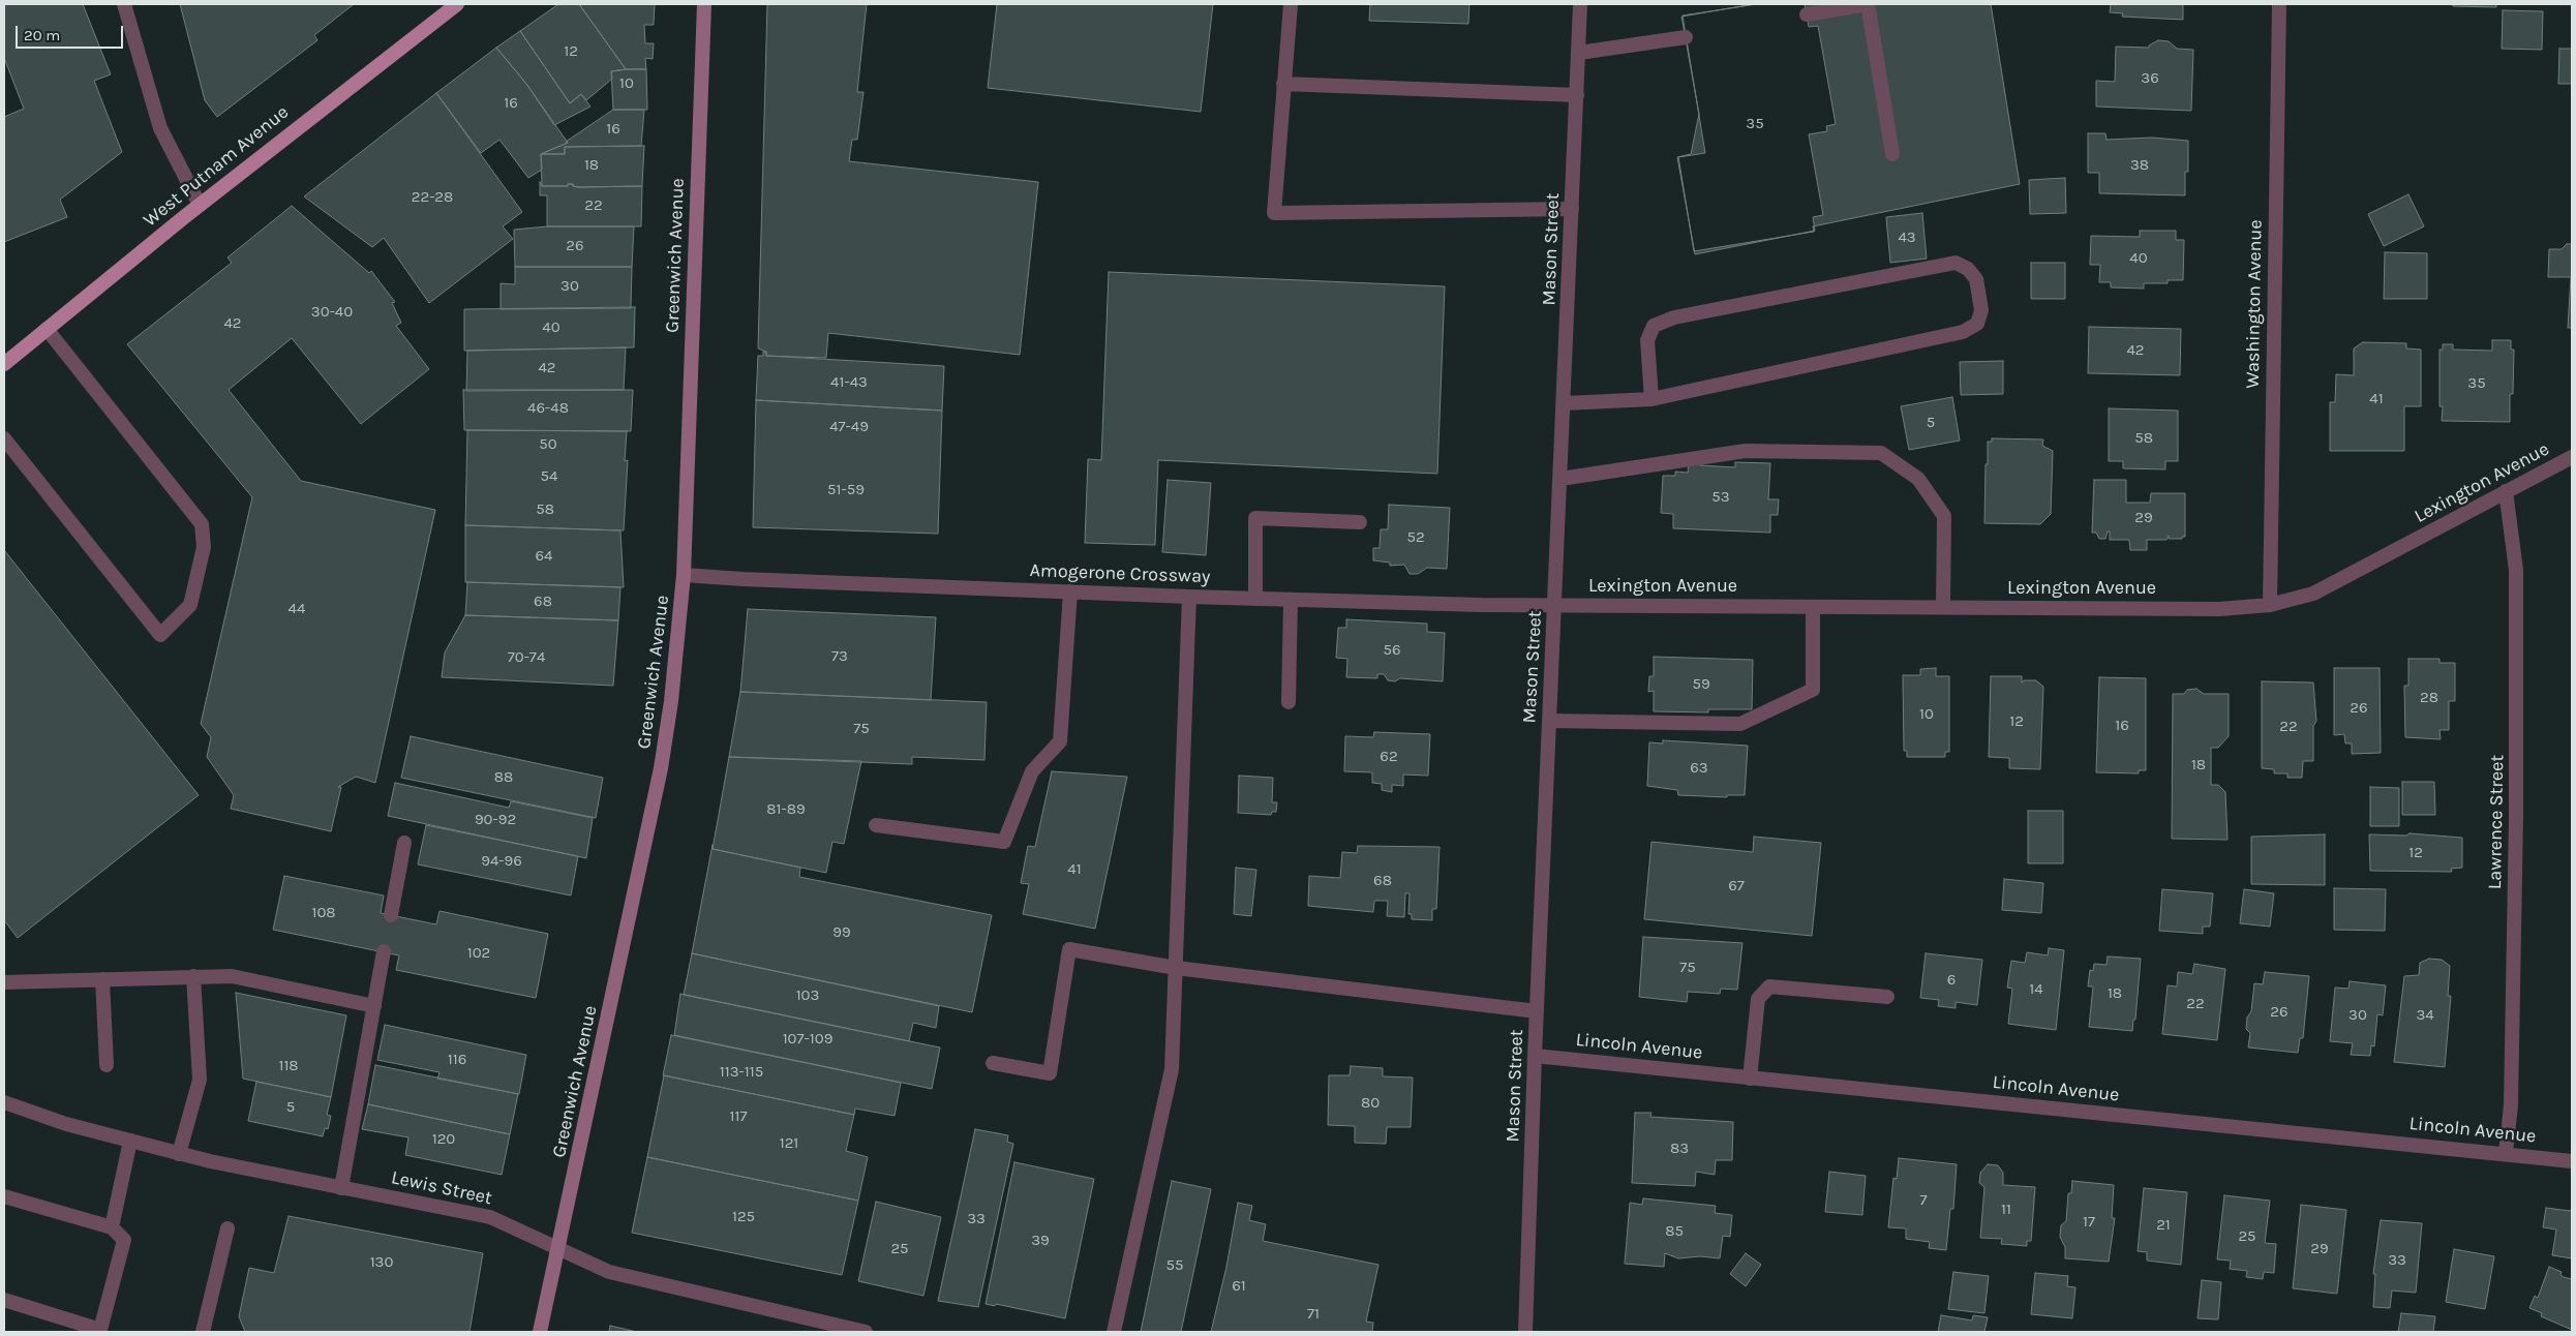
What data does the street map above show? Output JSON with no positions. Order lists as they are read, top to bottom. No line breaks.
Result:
{"streets":{"main road":["West Putnam Avenue","Greenwich Avenue"],"street":["Mason Street","Washington Avenue","Lexington Avenue","Amogerone Crossway","Lawrence Street","Lincoln Avenue","Lewis Street"]},"crossings":[["Mason Street","Lexington Avenue"],["Mason Street","Amogerone Crossway"],["Mason Street","Lincoln Avenue"],["Greenwich Avenue","Amogerone Crossway"],["Greenwich Avenue","Lewis Street"],["Washington Avenue","Lexington Avenue"],["Lexington Avenue","Amogerone Crossway"],["Lexington Avenue","Lawrence Street"],["Lawrence Street","Lincoln Avenue"]],"house_numbers":["12","36","10","16","35","16","18","38","22-28","22","43","26","40","30","30-40","42","40","42","42","41-43","35","41","46-48","5","47-49","58","50","54","51-59","53","58","29","52","64","68","44","56","73","70-74","59","28","26","10","12","16","22","75","62","18","63","88","81-89","90-92","12","94-96","41","68","67","108","99","102","75","6","14","18","103","22","26","30","34","107-109","116","118","113-115","80","5","117","120","121","83","7","11","125","33","17","21","85","25","39","25","29","33","130","55","61","71"],"scale_bar":"20 m"}
